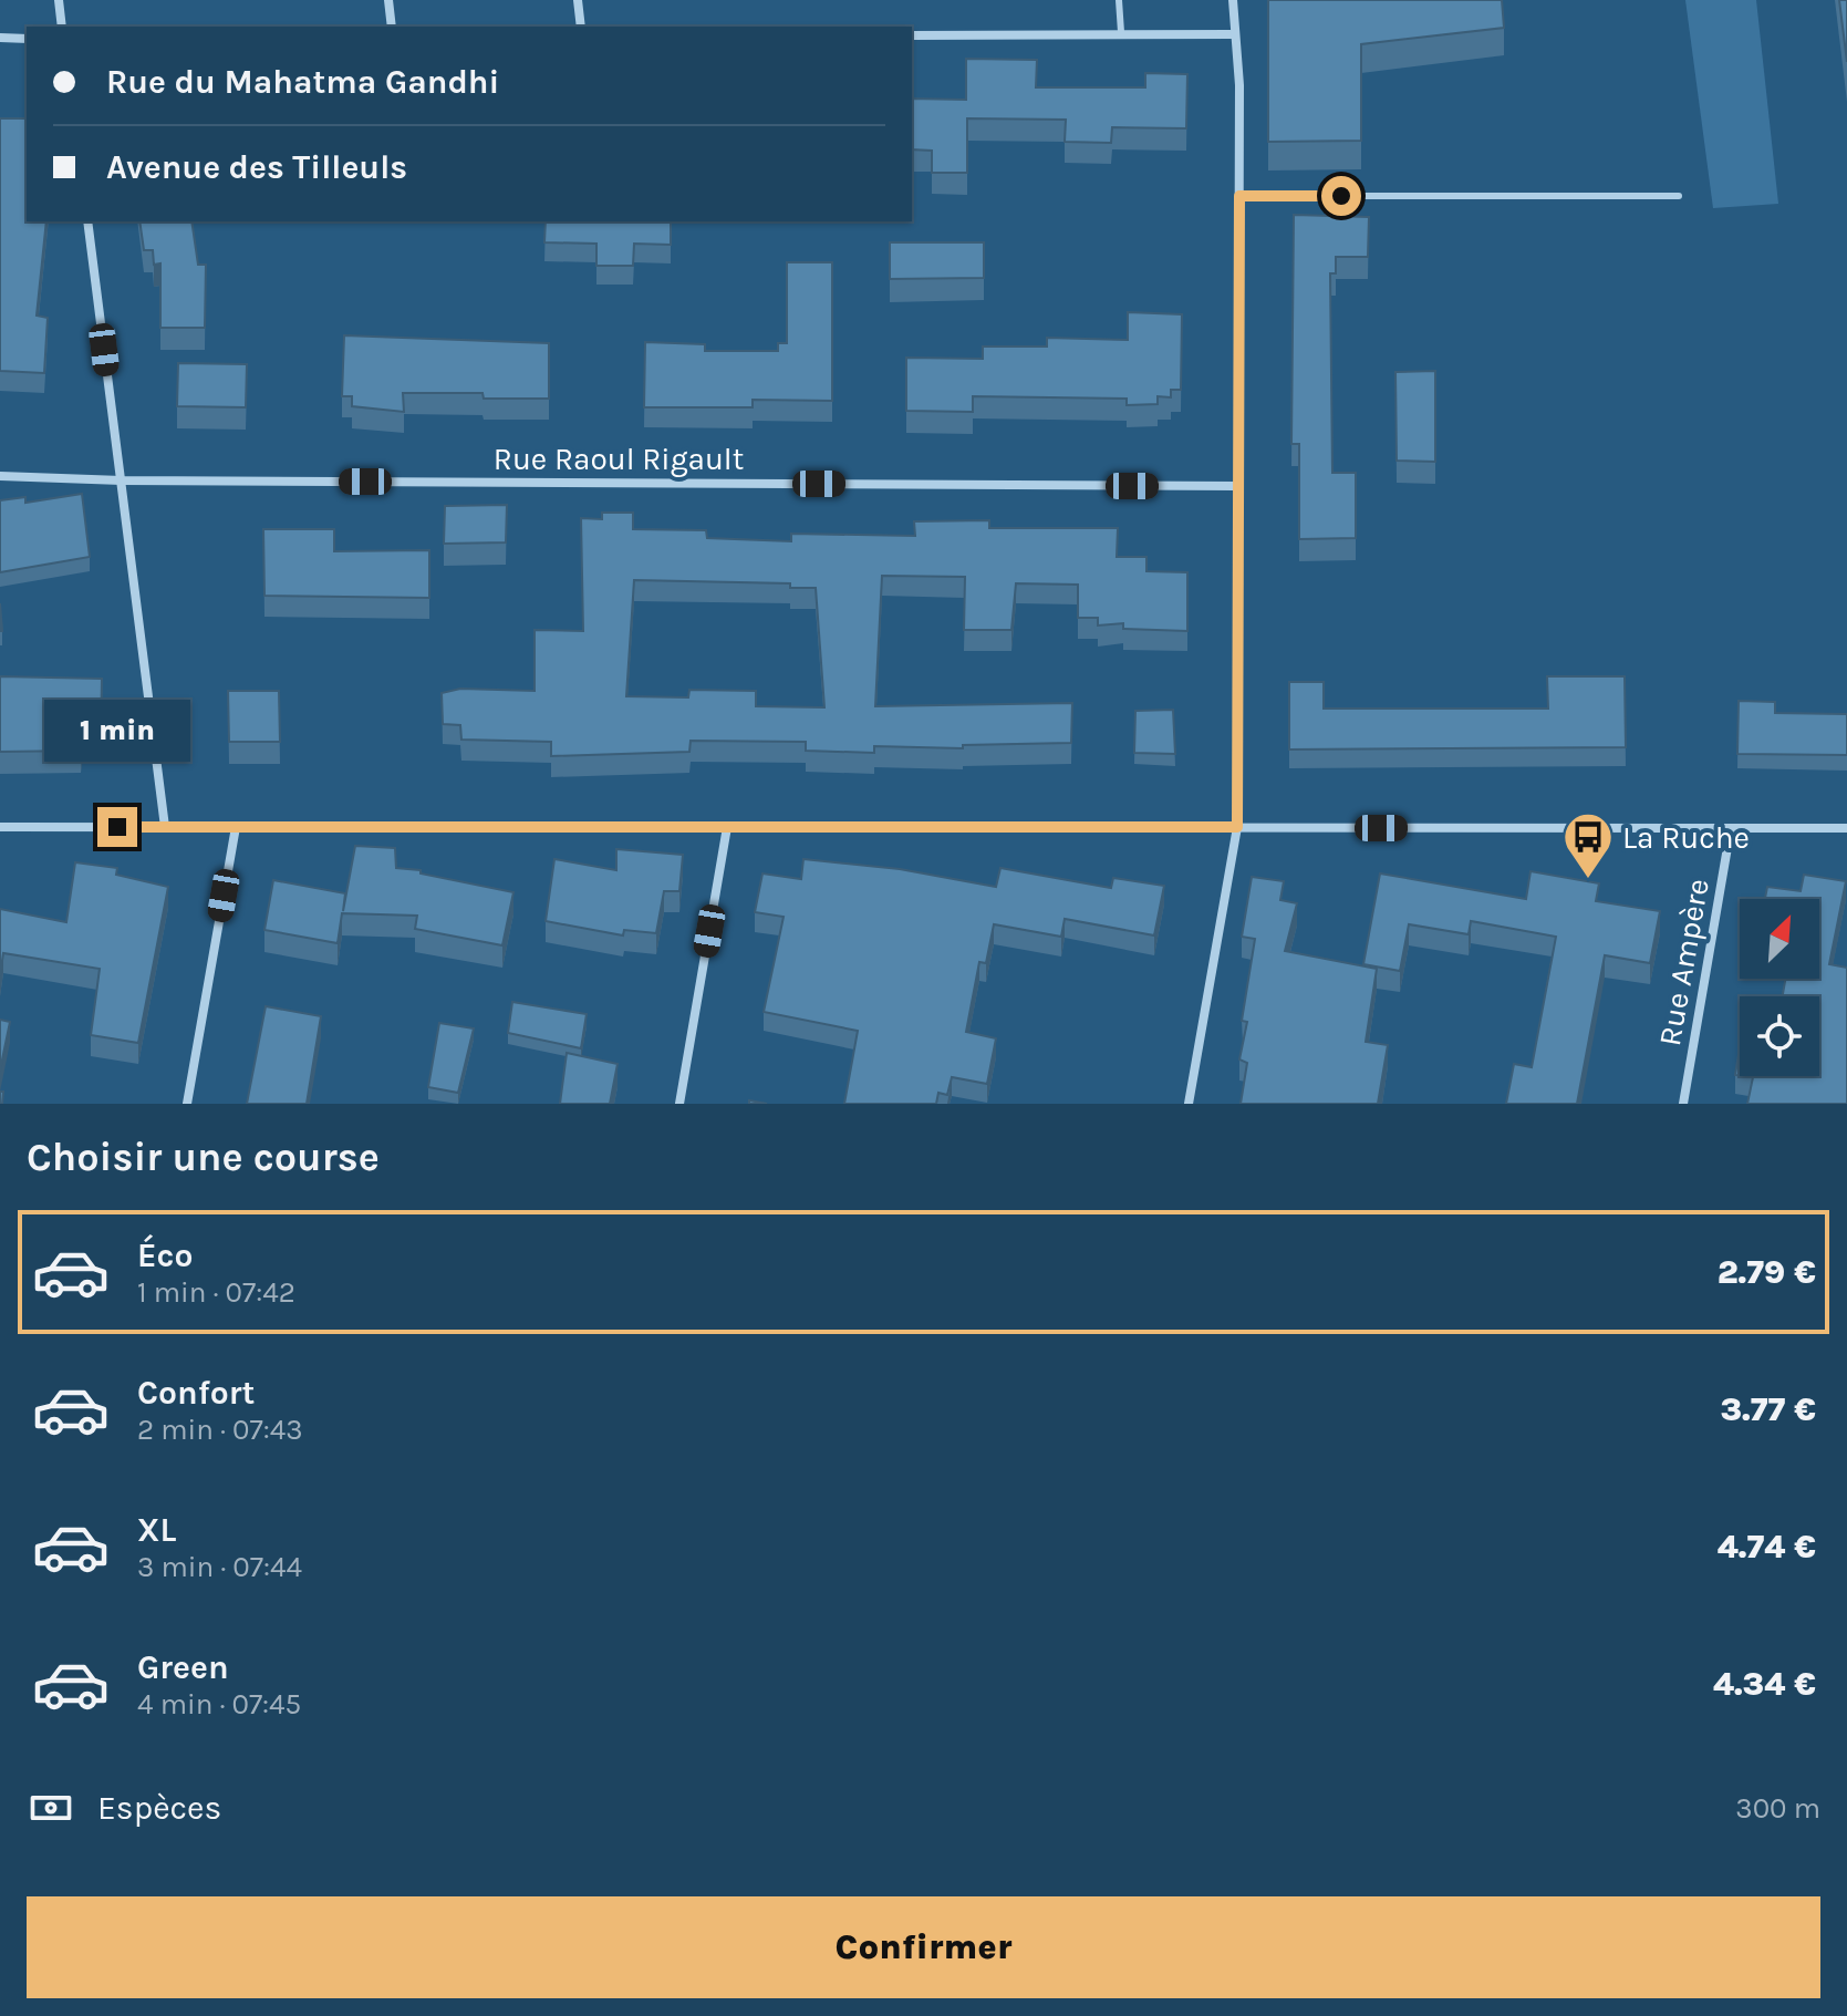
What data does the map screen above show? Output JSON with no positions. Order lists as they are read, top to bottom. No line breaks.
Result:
{"streets":{"street":["Rue Raoul Rigault","Rue Ampère"]},"places":{"bus stop":["La Ruche"]},"north":"top right","page":{"banner":["Rue du Mahatma Gandhi","Avenue des Tilleuls"],"bubble":"1 min","heading":"Choisir une course","list":[{"name":"Éco","note":"1 min · 07:42","value":"2.79 €"},{"name":"Confort","note":"2 min · 07:43","value":"3.77 €"},{"name":"XL","note":"3 min · 07:44","value":"4.74 €"},{"name":"Green","note":"4 min · 07:45","value":"4.34 €"}],"pay":["Espèces","300 m"],"buttons":"Confirmer"}}
